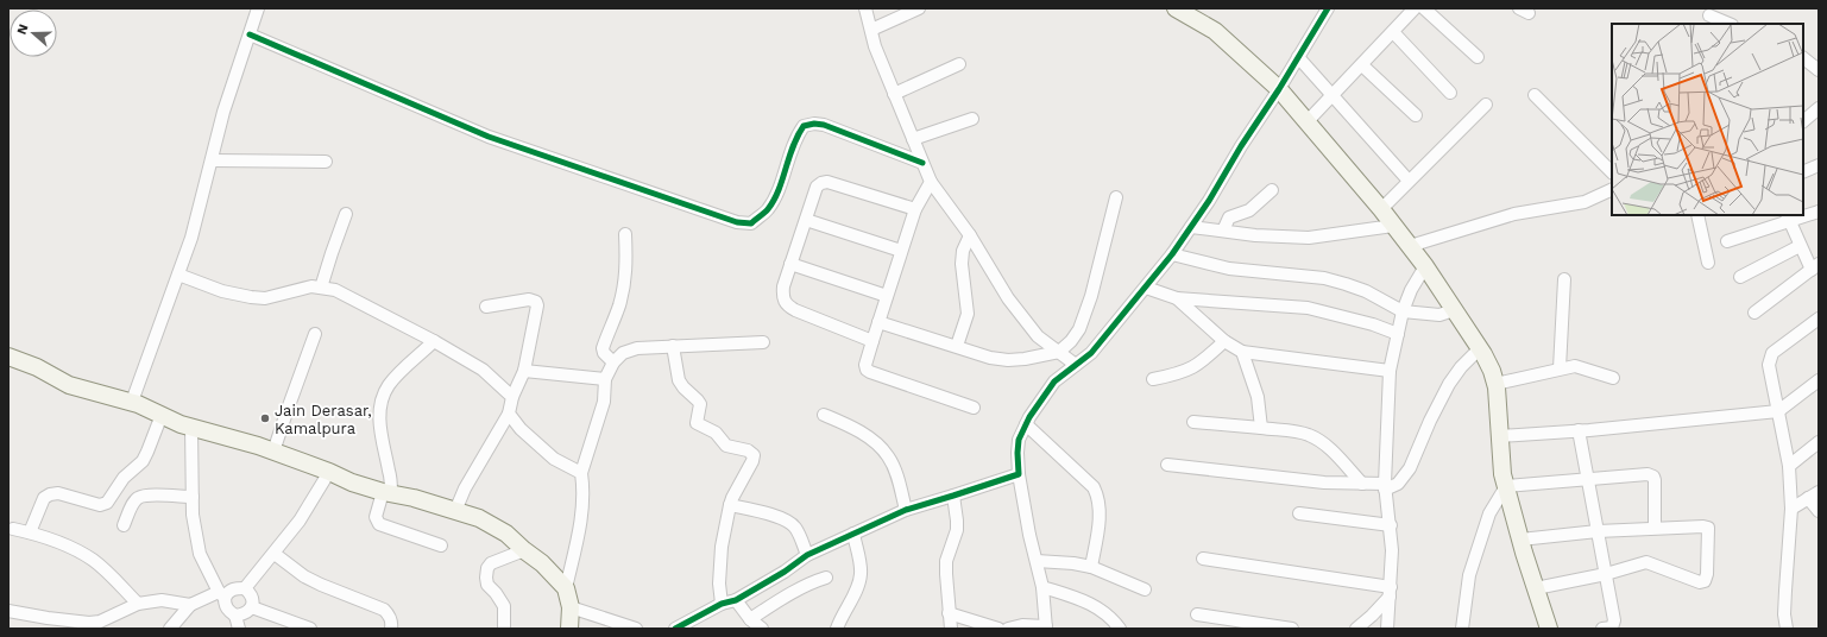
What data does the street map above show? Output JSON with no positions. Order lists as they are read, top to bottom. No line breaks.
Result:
{"places":["Jain Derasar, Kamalpura"],"north":"left"}
